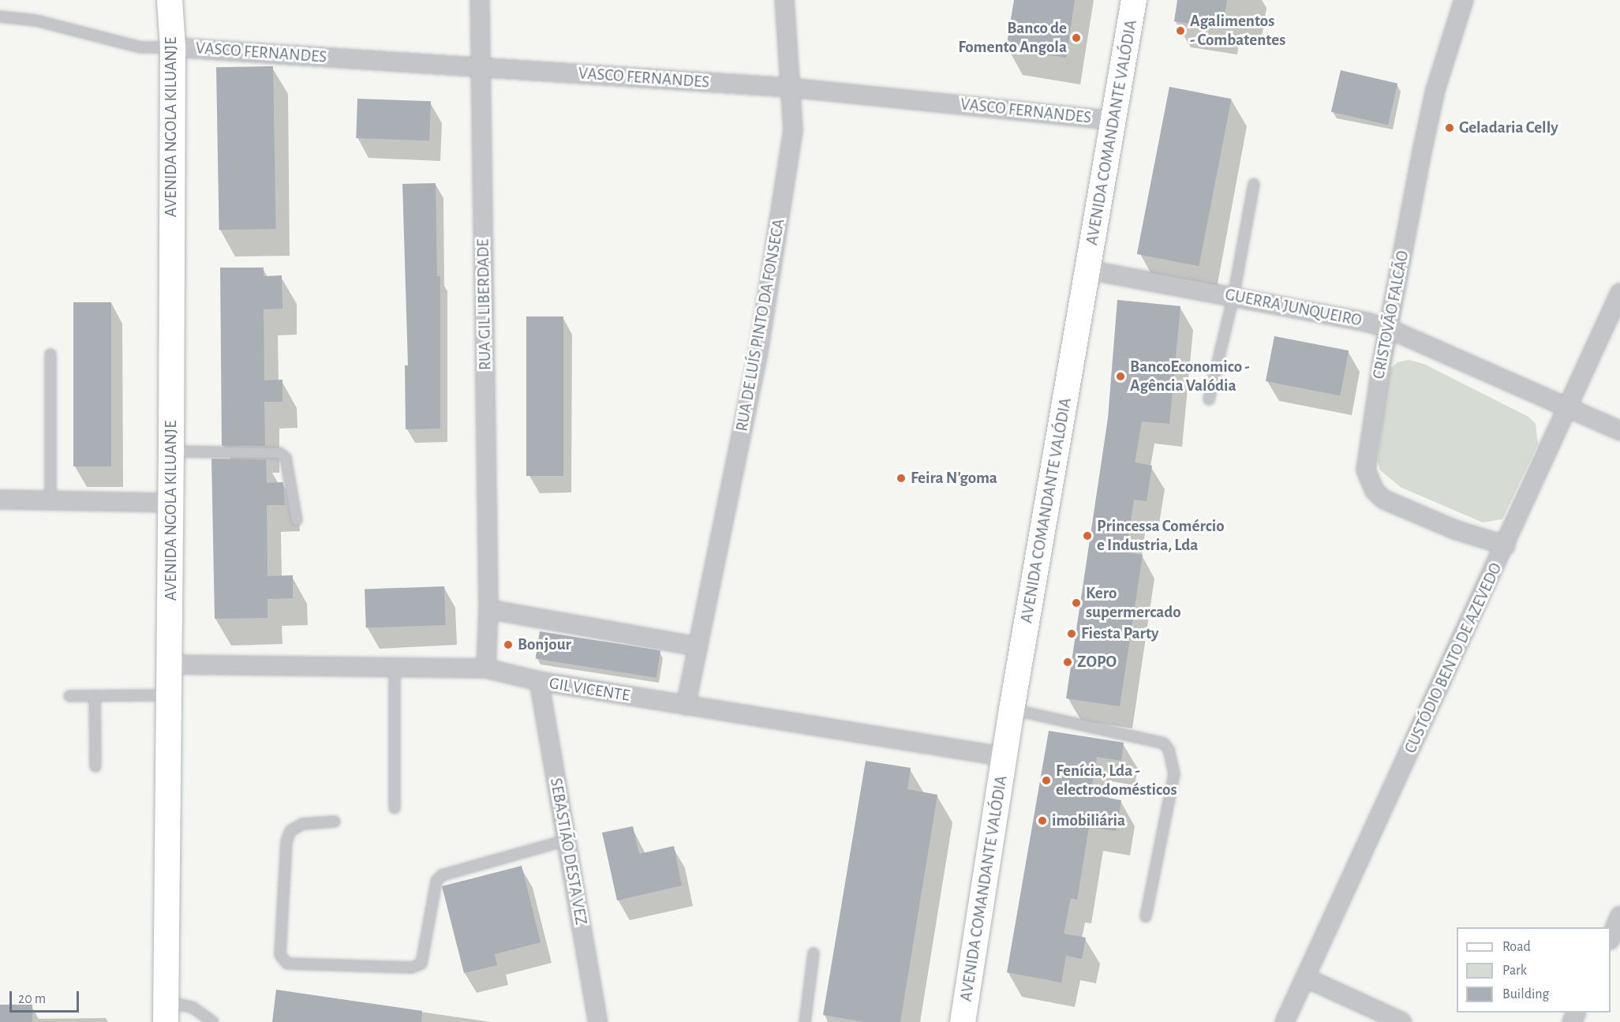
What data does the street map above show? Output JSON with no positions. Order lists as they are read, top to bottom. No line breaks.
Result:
{"streets":{"street":["VASCO FERNANDES","AVENIDA NGOLA KILUANJE","AVENIDA COMANDANTE VALÓDIA","RUA GIL LIBERDADE","GUERRA JUNQUEIRO","CRISTOVÃO FALCÃO","RUA DE LUÍS PINTO DA FONSECA","CUSTÓDIO BENTO DE AZEVEDO","GIL VICENTE","SEBASTIÃO DESTA VEZ"]},"crossings":[["VASCO FERNANDES","AVENIDA NGOLA KILUANJE"],["VASCO FERNANDES","AVENIDA COMANDANTE VALÓDIA"],["VASCO FERNANDES","RUA GIL LIBERDADE"],["VASCO FERNANDES","RUA DE LUÍS PINTO DA FONSECA"],["AVENIDA NGOLA KILUANJE","GIL VICENTE"],["AVENIDA COMANDANTE VALÓDIA","GUERRA JUNQUEIRO"],["AVENIDA COMANDANTE VALÓDIA","GIL VICENTE"],["RUA GIL LIBERDADE","GIL VICENTE"],["GUERRA JUNQUEIRO","CRISTOVÃO FALCÃO"],["GUERRA JUNQUEIRO","CUSTÓDIO BENTO DE AZEVEDO"],["CRISTOVÃO FALCÃO","CUSTÓDIO BENTO DE AZEVEDO"],["RUA DE LUÍS PINTO DA FONSECA","GIL VICENTE"],["GIL VICENTE","SEBASTIÃO DESTA VEZ"]],"places":["Agalimentos - Combatentes","Banco de Fomento Angola","Geladaria Celly","BancoEconomico - Agência Valódia","Feira N'goma","Princessa Comércio e Industria, Lda","Kero supermercado","Fiesta Party","Bonjour","ZOPO","Fenícia, Lda - electrodomésticos","imobiliária"],"legend":["Road","Park","Building"],"scale_bar":"20 m"}
